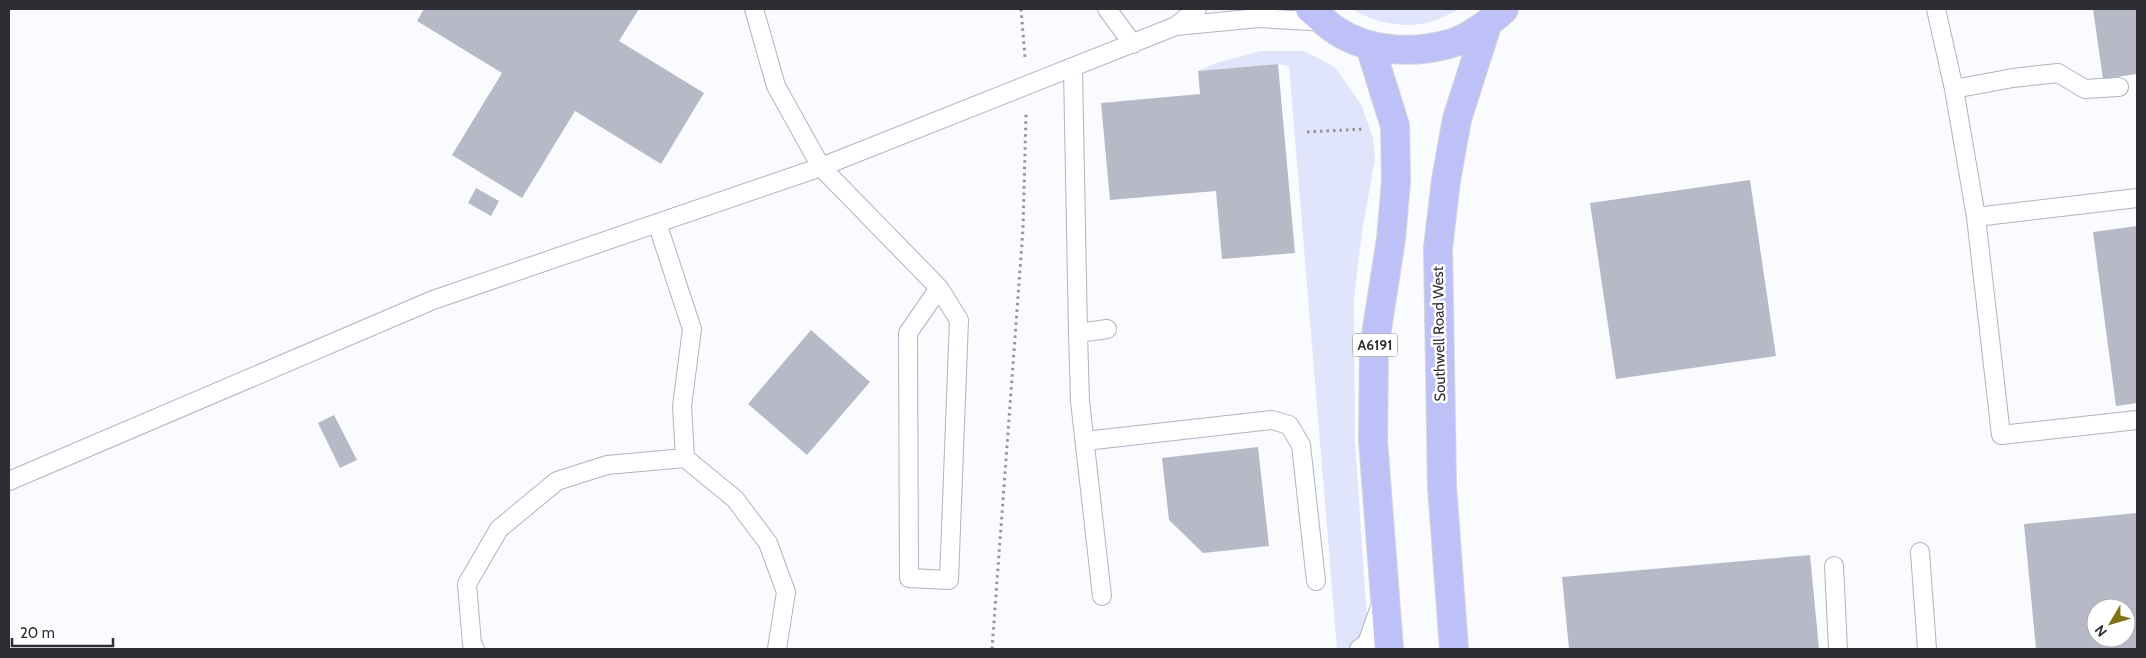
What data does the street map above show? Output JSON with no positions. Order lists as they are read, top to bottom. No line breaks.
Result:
{"streets":{"main road":["Southwell Road West","A6191"]},"scale_bar":"20 m","north":"bottom left"}
